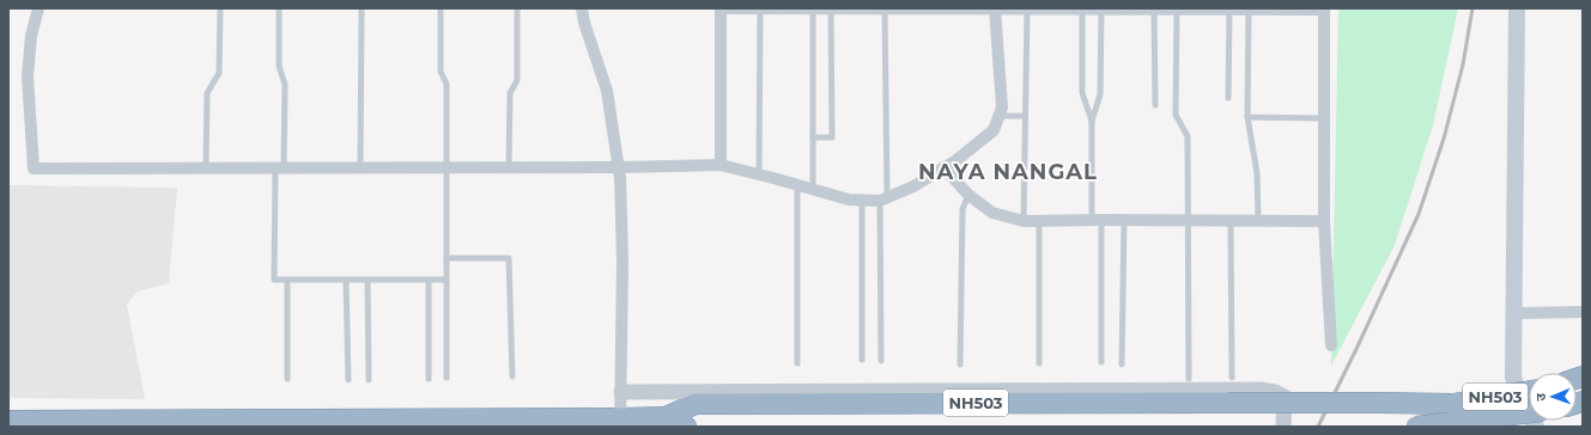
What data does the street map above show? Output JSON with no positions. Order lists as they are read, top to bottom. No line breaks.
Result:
{"streets":{"highway":["NH503"]},"districts":["NAYA NANGAL"],"north":"left"}
